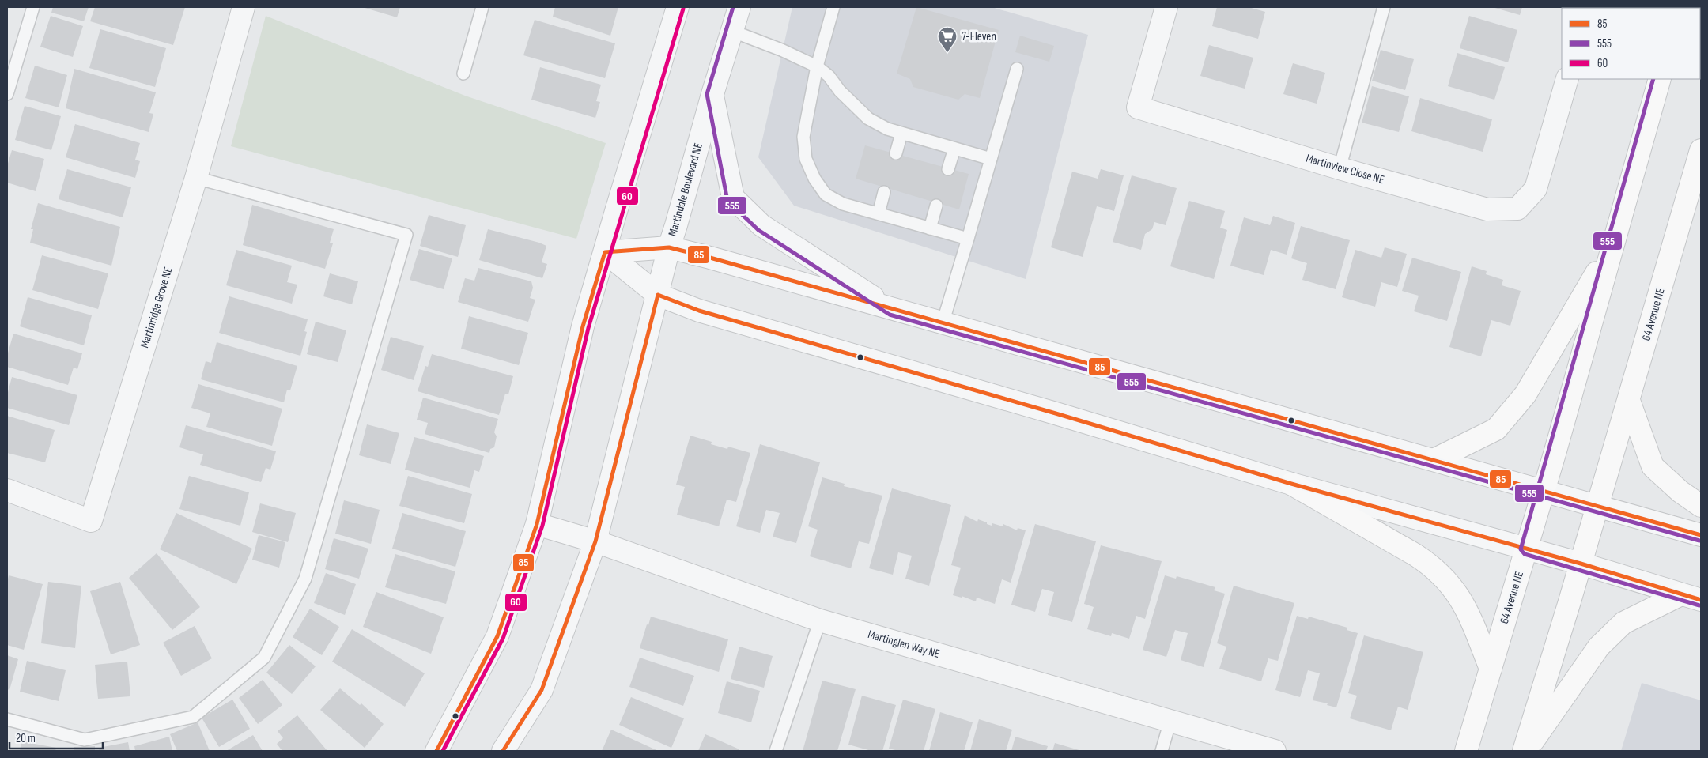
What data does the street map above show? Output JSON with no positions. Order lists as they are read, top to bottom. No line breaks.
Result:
{"streets":{"main road":["64 Avenue NE"],"street":["Martinview Close NE","Martindale Boulevard NE","Martinridge Grove NE","Martinglen Way NE"]},"crossings":[["Martindale Boulevard NE","Martinglen Way NE"]],"places":{"supermarket":["7-Eleven"]},"lines":["transit line 555","transit line 60","transit line 85"],"legend":["85","555","60"],"scale_bar":"20 m"}
